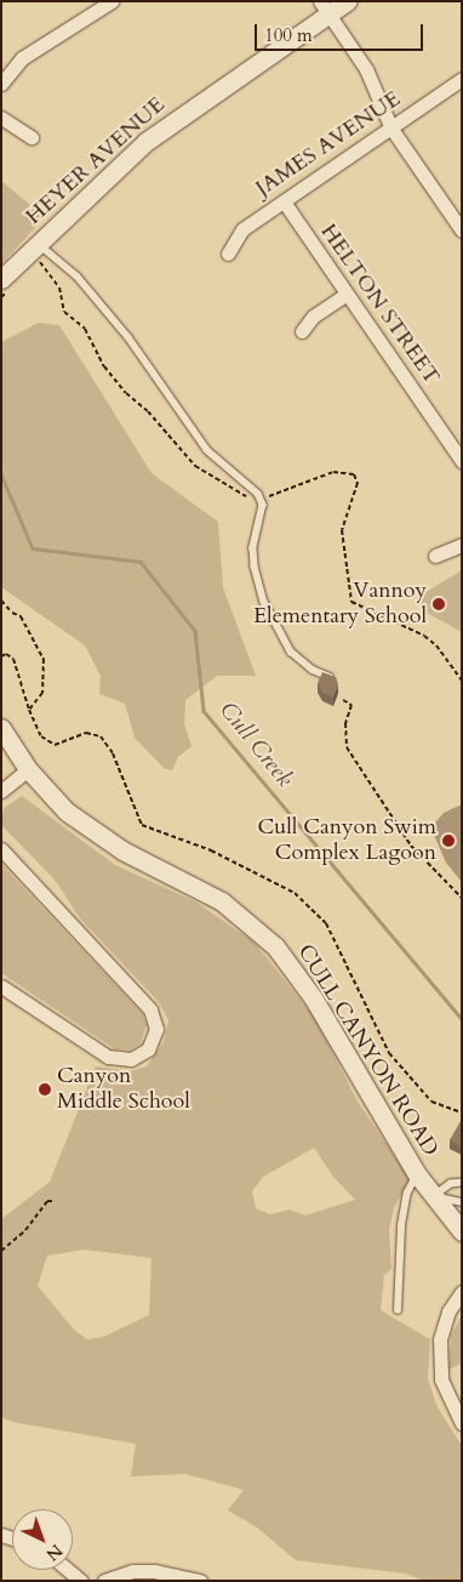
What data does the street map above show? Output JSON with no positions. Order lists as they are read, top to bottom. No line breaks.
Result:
{"streets":{"street":["JAMES AVENUE","HEYER AVENUE","HELTON STREET","CULL CANYON ROAD"]},"crossings":[["JAMES AVENUE","HELTON STREET"]],"water":["Cull Creek"],"places":["Vannoy Elementary School","Cull Canyon Swim Complex Lagoon","Canyon Middle School"],"scale_bar":"100 m","north":"bottom right"}
